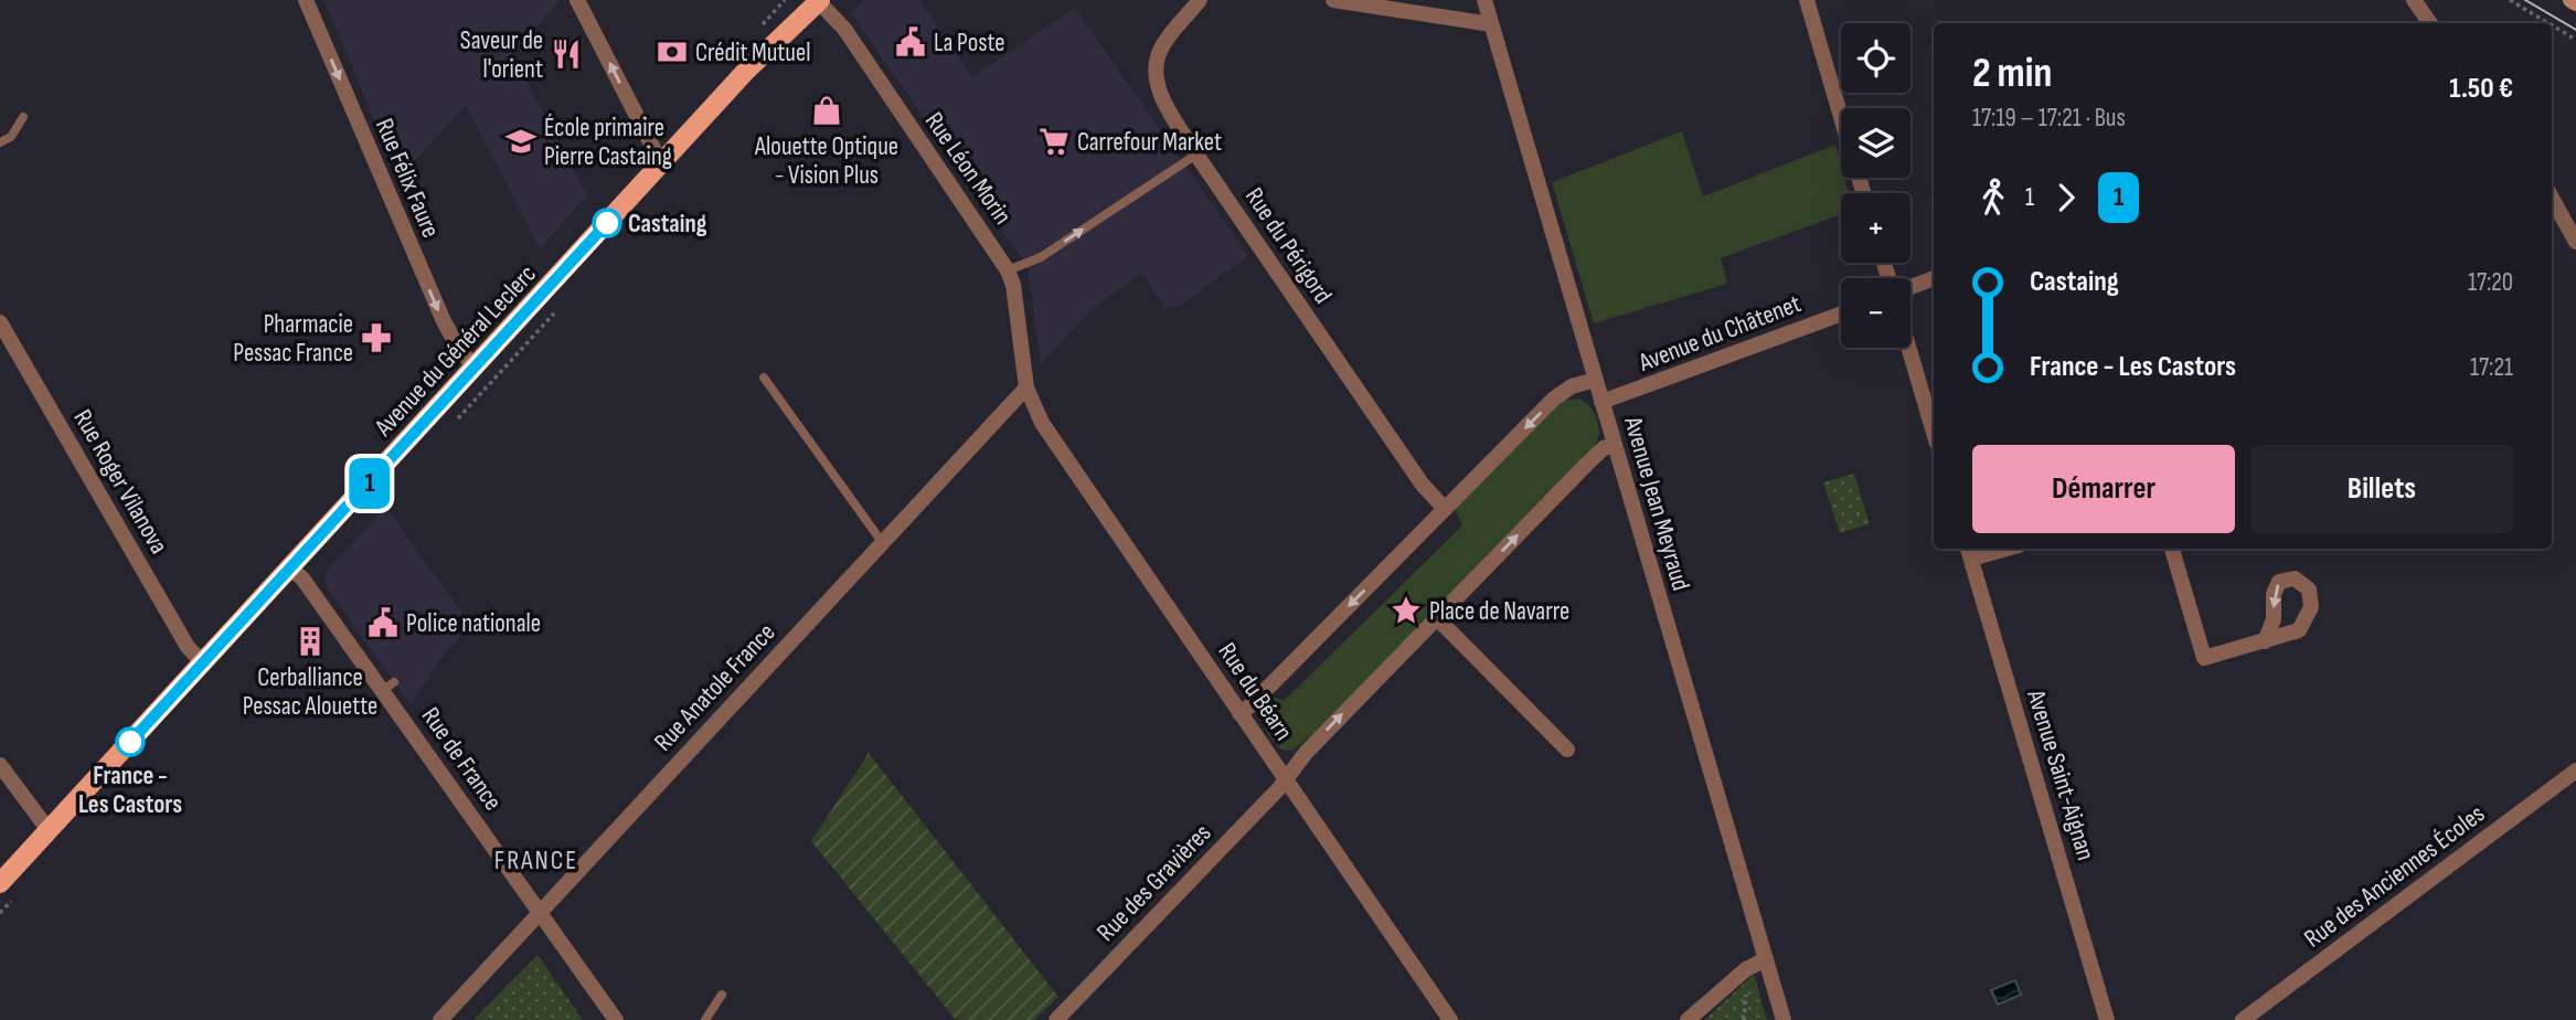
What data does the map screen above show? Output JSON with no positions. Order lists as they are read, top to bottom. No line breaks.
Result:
{"streets":{"main road":["Avenue du Général Leclerc"],"street":["Rue Léon Morin","Rue Félix Faure","Rue du Périgord","Avenue du Châtenet","Rue Roger Vilanova","Avenue Jean Meyraud","Rue Anatole France","Rue du Béarn","Rue de France","Avenue Saint-Aignan","Rue des Anciennes Écoles","Rue des Gravières"]},"crossings":[["Rue Léon Morin","Avenue du Général Leclerc"],["Rue Léon Morin","Rue Anatole France"],["Rue Léon Morin","Rue du Béarn"],["Rue Félix Faure","Avenue du Général Leclerc"],["Avenue du Châtenet","Avenue Jean Meyraud"],["Avenue du Général Leclerc","Rue Roger Vilanova"],["Avenue du Général Leclerc","Rue de France"],["Rue Anatole France","Rue du Béarn"],["Rue Anatole France","Rue de France"],["Rue du Béarn","Rue des Gravières"]],"one_way":["Rue Félix Faure"],"districts":["FRANCE"],"places":{"public building":["La Poste","Police nationale"],"bank":["Crédit Mutuel"],"restaurant":["Saveur de l'orient"],"shop":["Alouette Optique - Vision Plus"],"school or university":["École primaire Pierre Castaing"],"supermarket":["Carrefour Market"],"other":["Castaing","France - Les Castors"],"pharmacy":["Pharmacie Pessac France"],"place":["Place de Navarre"],"building":["Cerballiance Pessac Alouette"]},"lines":["bus line 1"],"page":{"on_map":"1","map_buttons":["+","−"],"heading":["2 min","17:19 – 17:21 · Bus","1.50 €"],"legs":["1","1"],"list":[{"name":"Castaing","value":"17:20"},{"name":"France - Les Castors","value":"17:21"}],"buttons":["Démarrer","Billets"]}}
